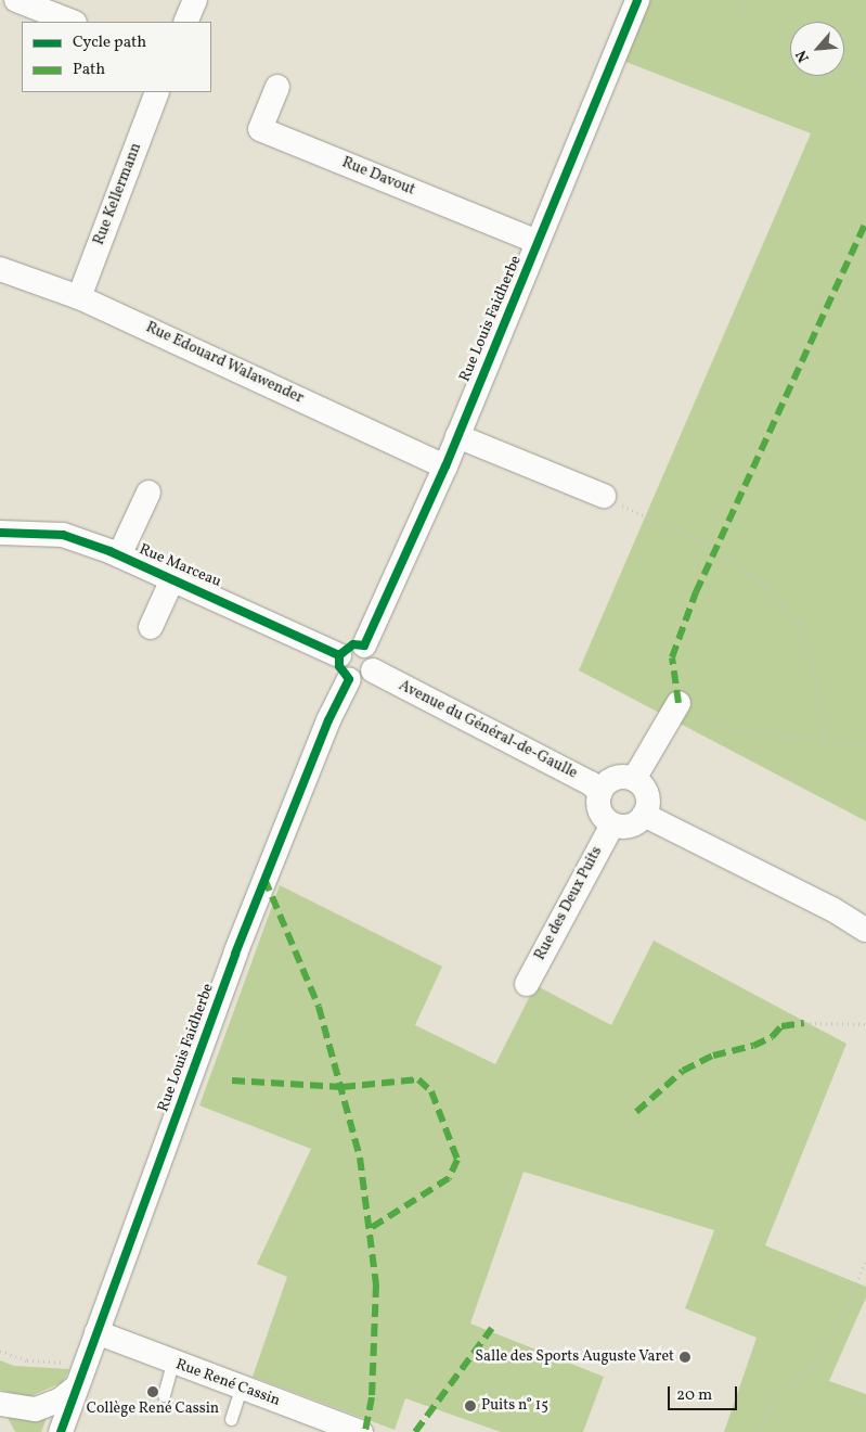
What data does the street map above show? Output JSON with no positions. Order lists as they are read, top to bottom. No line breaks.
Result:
{"streets":{"street":["Rue Davout","Rue Kellermann","Rue Louis Faidherbe","Rue Edouard Walawender","Rue Marceau","Avenue du Général-de-Gaulle","Rue des Deux Puits","Rue René Cassin"]},"crossings":[["Rue Davout","Rue Louis Faidherbe"],["Rue Kellermann","Rue Edouard Walawender"],["Rue Louis Faidherbe","Rue Edouard Walawender"],["Rue Louis Faidherbe","Rue Marceau"],["Rue Louis Faidherbe","Avenue du Général-de-Gaulle"],["Rue Louis Faidherbe","Rue René Cassin"],["Rue Marceau","Avenue du Général-de-Gaulle"],["Avenue du Général-de-Gaulle","Rue des Deux Puits"]],"places":["Salle des Sports Auguste Varet","Collège René Cassin","Puits n° 15"],"legend":["Cycle path","Path"],"scale_bar":"20 m","north":"bottom left"}
